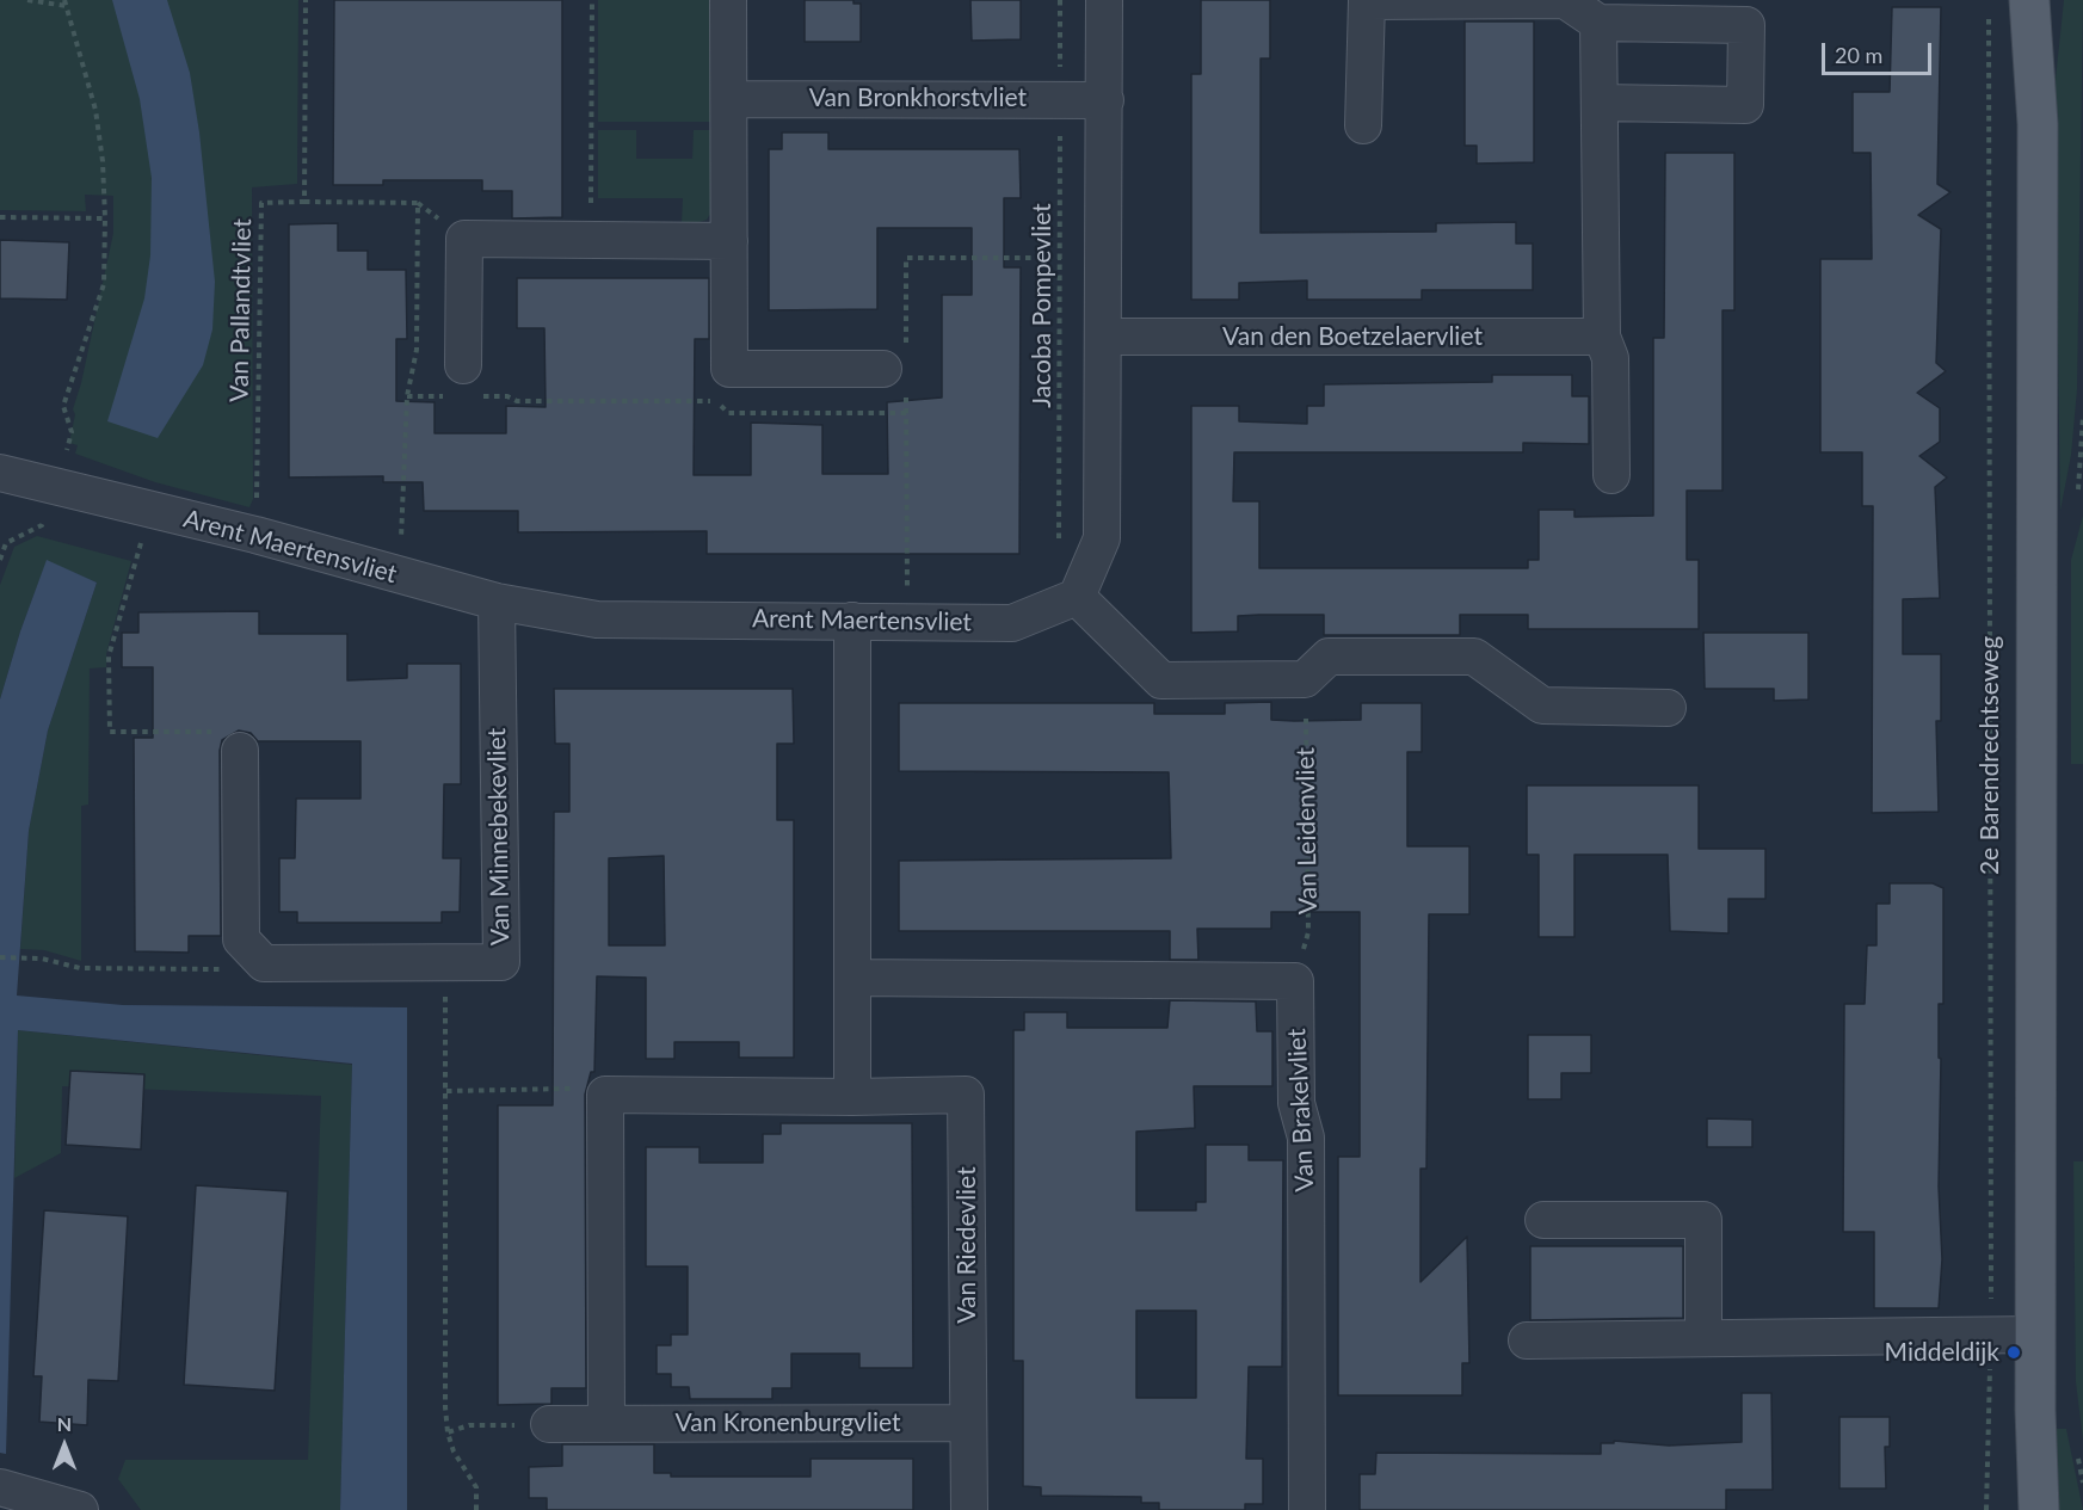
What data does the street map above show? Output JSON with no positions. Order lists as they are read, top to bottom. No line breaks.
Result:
{"streets":{"main road":["2e Barendrechtseweg"],"street":["Van Bronkhorstvliet","Van den Boetzelaervliet","Arent Maertensvliet","Van Minnebekevliet","Van Brakelvliet","Van Riedevliet","Van Kronenburgvliet"],"path":["Jacoba Pompevliet","Van Pallandtvliet","Van Leidenvliet"]},"crossings":[["Van Bronkhorstvliet","Jacoba Pompevliet"],["Van Pallandtvliet","Arent Maertensvliet"],["Arent Maertensvliet","Van Minnebekevliet"],["Van Leidenvliet","Van Brakelvliet"],["Van Riedevliet","Van Kronenburgvliet"]],"places":["Middeldijk"],"scale_bar":"20 m","north":"top"}
